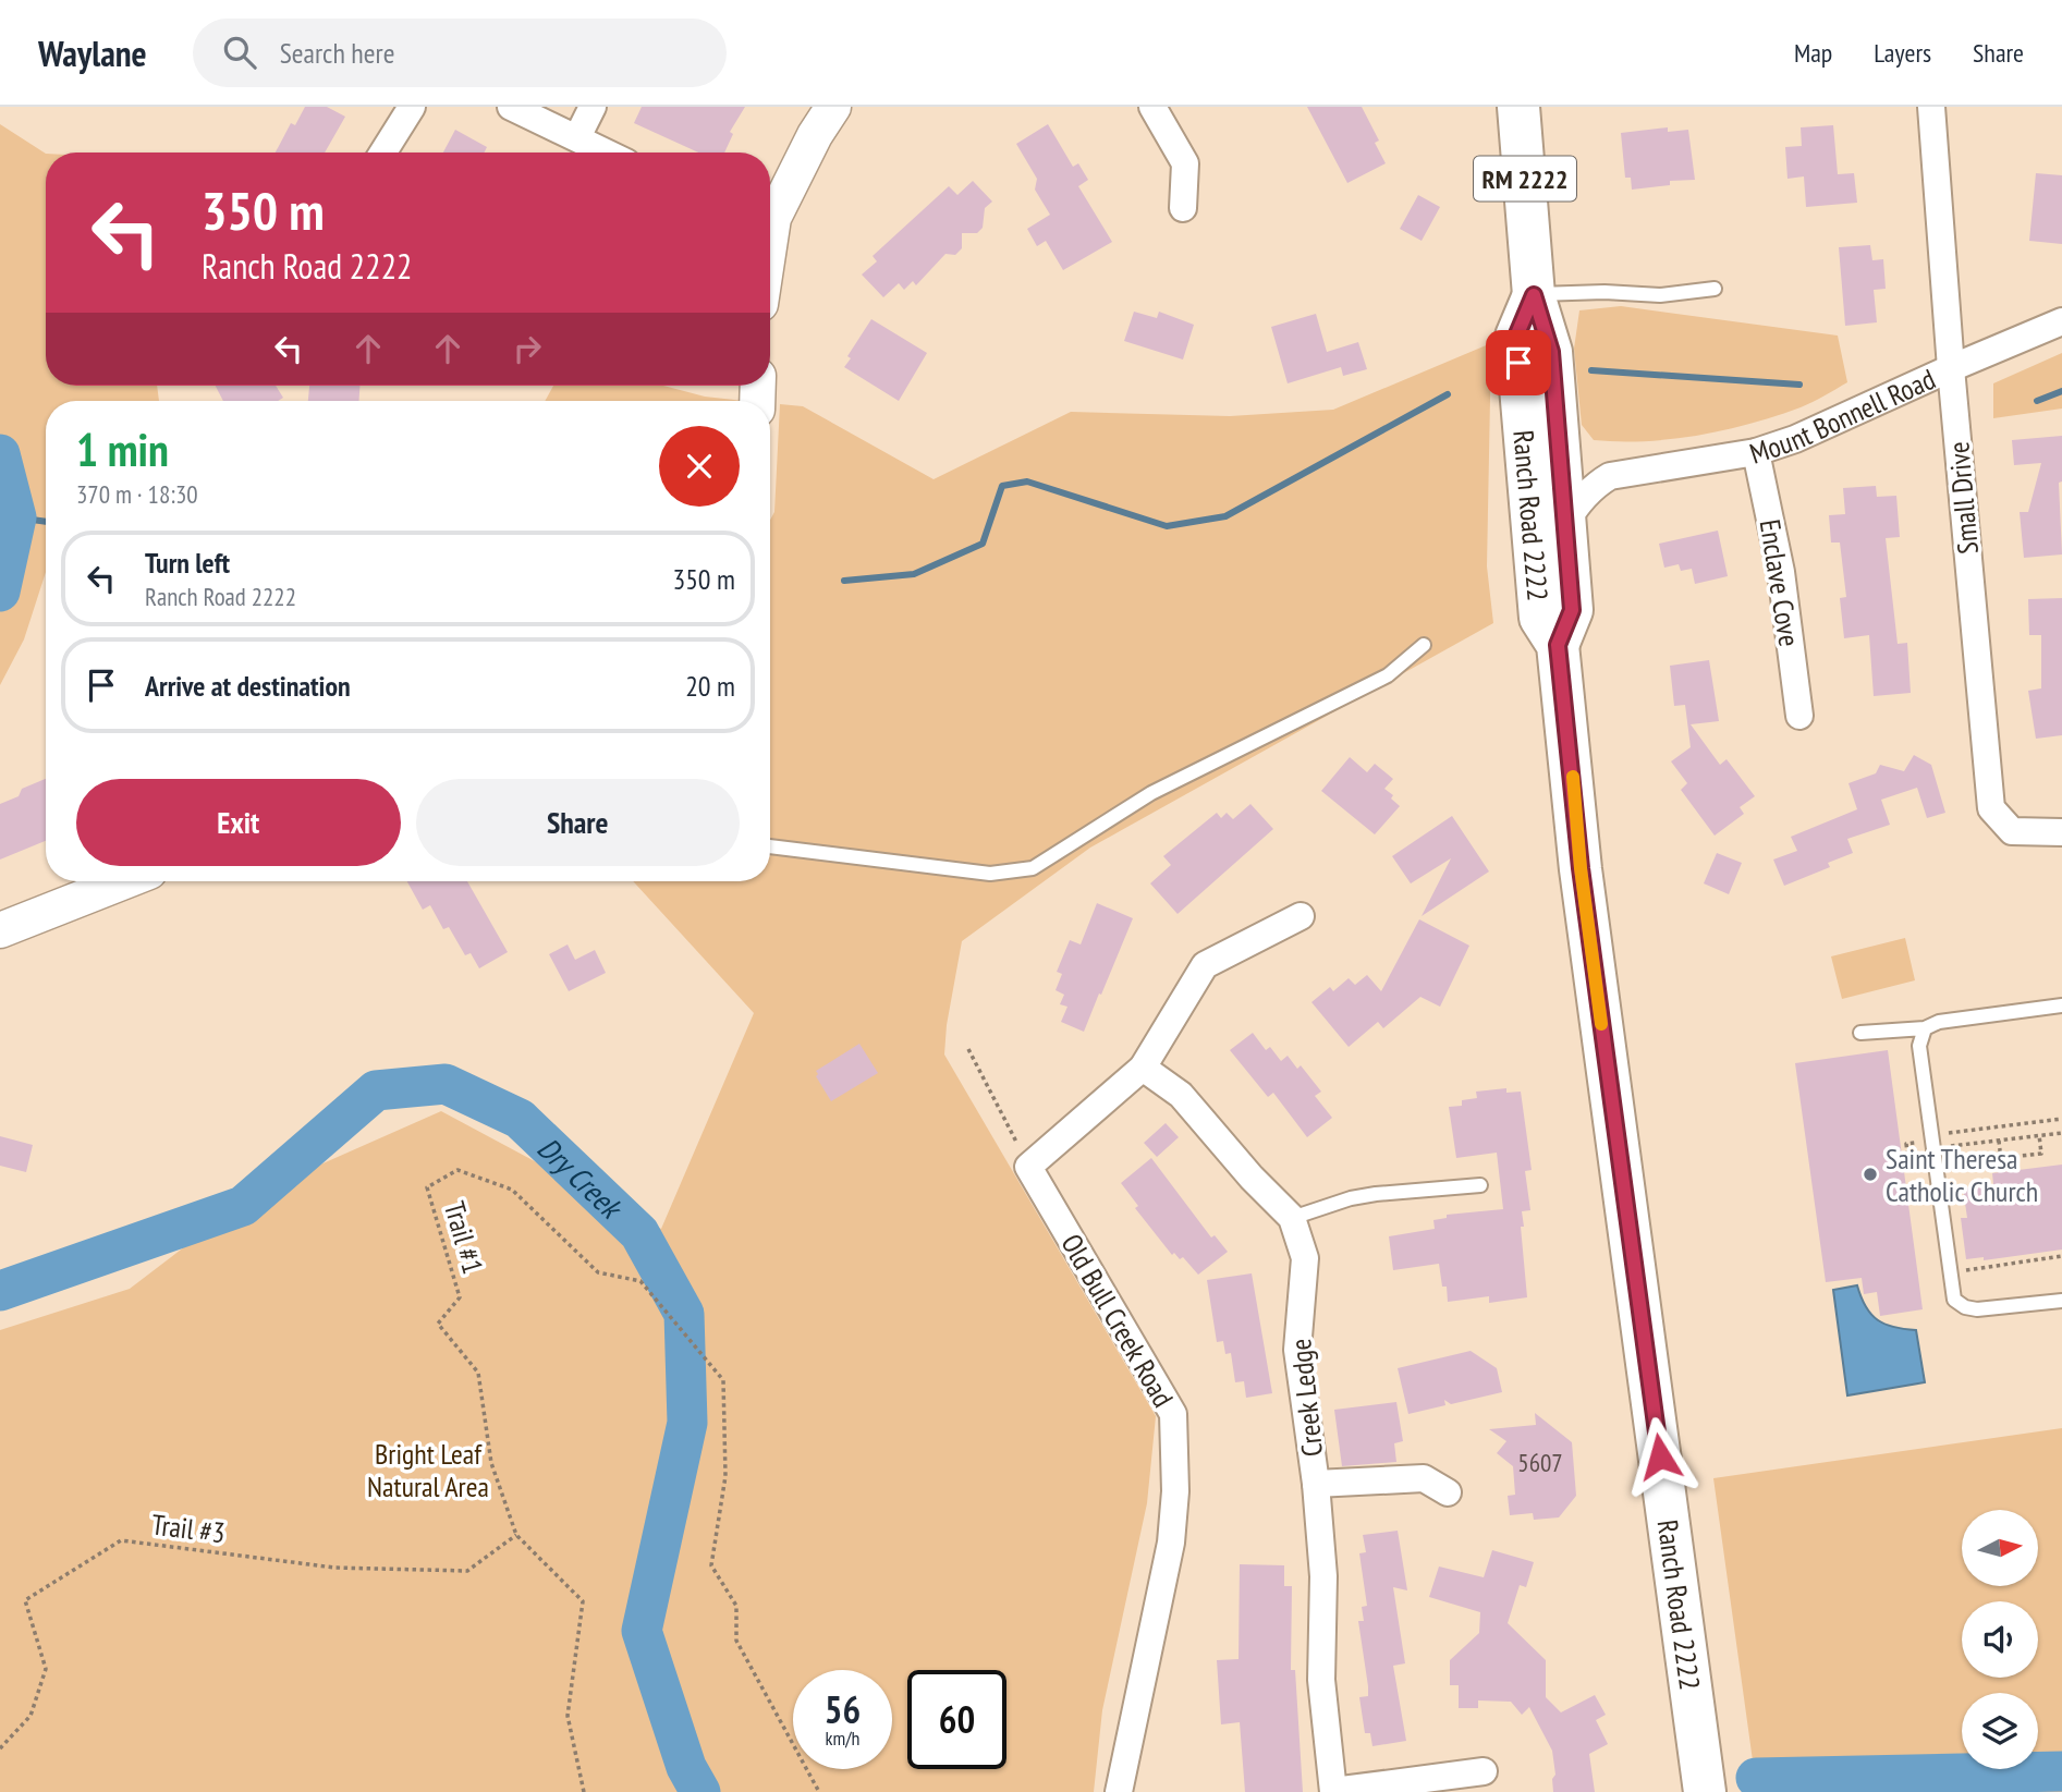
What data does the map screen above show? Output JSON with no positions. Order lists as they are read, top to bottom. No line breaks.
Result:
{"streets":{"main road":["RM 2222","Ranch Road 2222"],"street":["Mount Bonnell Road","Small Drive","Enclave Cove","Old Bull Creek Road","Creek Ledge"],"path":["Trail #1","Trail #3"]},"crossings":[["Mount Bonnell Road","Small Drive"],["Mount Bonnell Road","Enclave Cove"],["Trail #1","Trail #3"]],"water":["Dry Creek"],"parks":["Bright Leaf Natural Area"],"places":["Saint Theresa Catholic Church"],"house_numbers":["5607"],"north":"right","page":{"header":"Waylane","search":"Search here","nav":["Map","Layers","Share"],"turn":["350 m","Ranch Road 2222"],"heading":["1 min","370 m · 18:30"],"list":[{"name":"Turn left","note":"Ranch Road 2222","value":"350 m"},{"name":"Arrive at destination","value":"20 m"}],"buttons":["Exit","Share"],"speed":"56 km/h","limit":"60"}}
